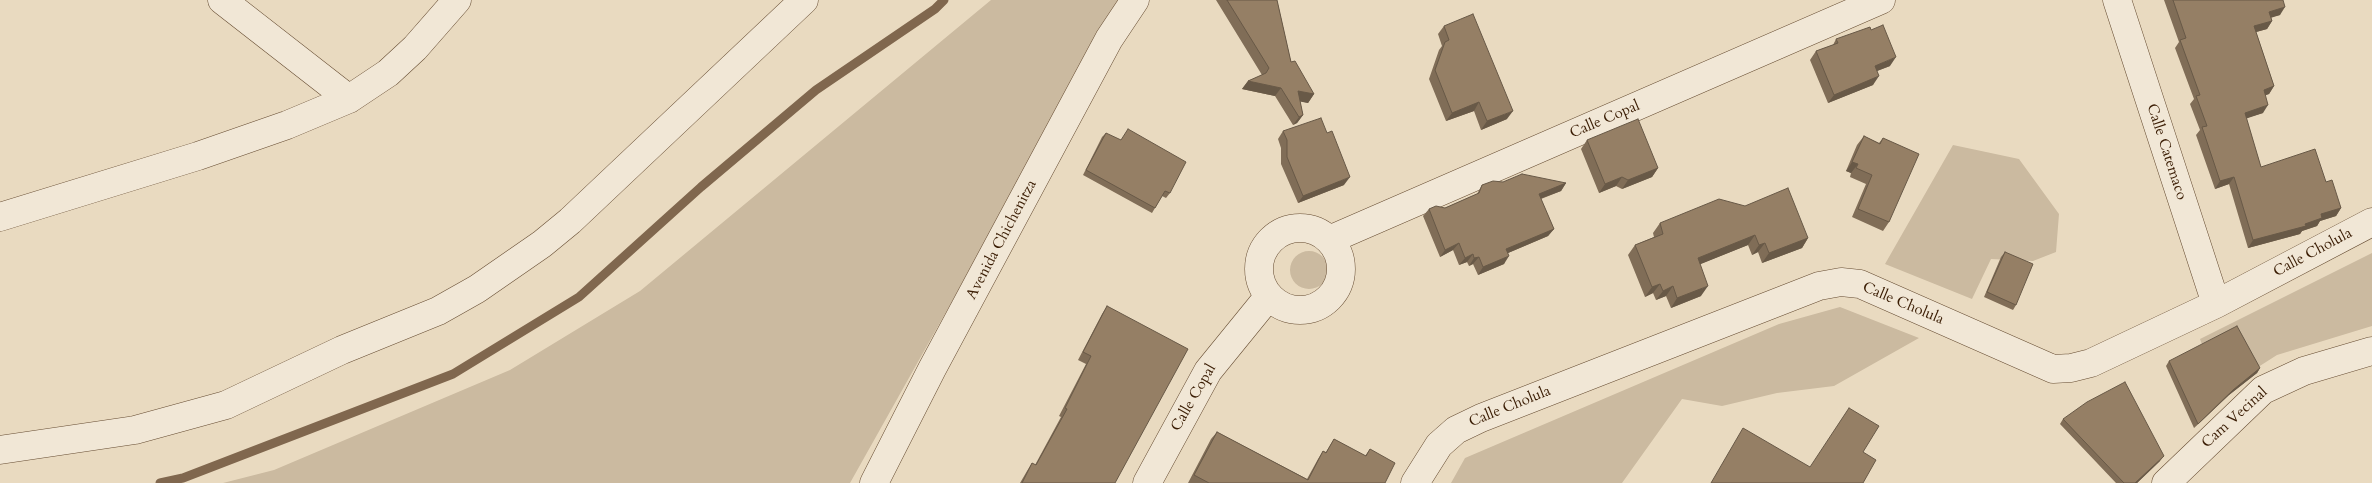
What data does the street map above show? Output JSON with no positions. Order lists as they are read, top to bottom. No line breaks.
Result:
{"streets":{"street":["Calle Copal","Calle Catemaco","Avenida Chichenitza","Calle Cholula","Cam Vecinal"]},"crossings":[["Calle Catemaco","Calle Cholula"]]}
